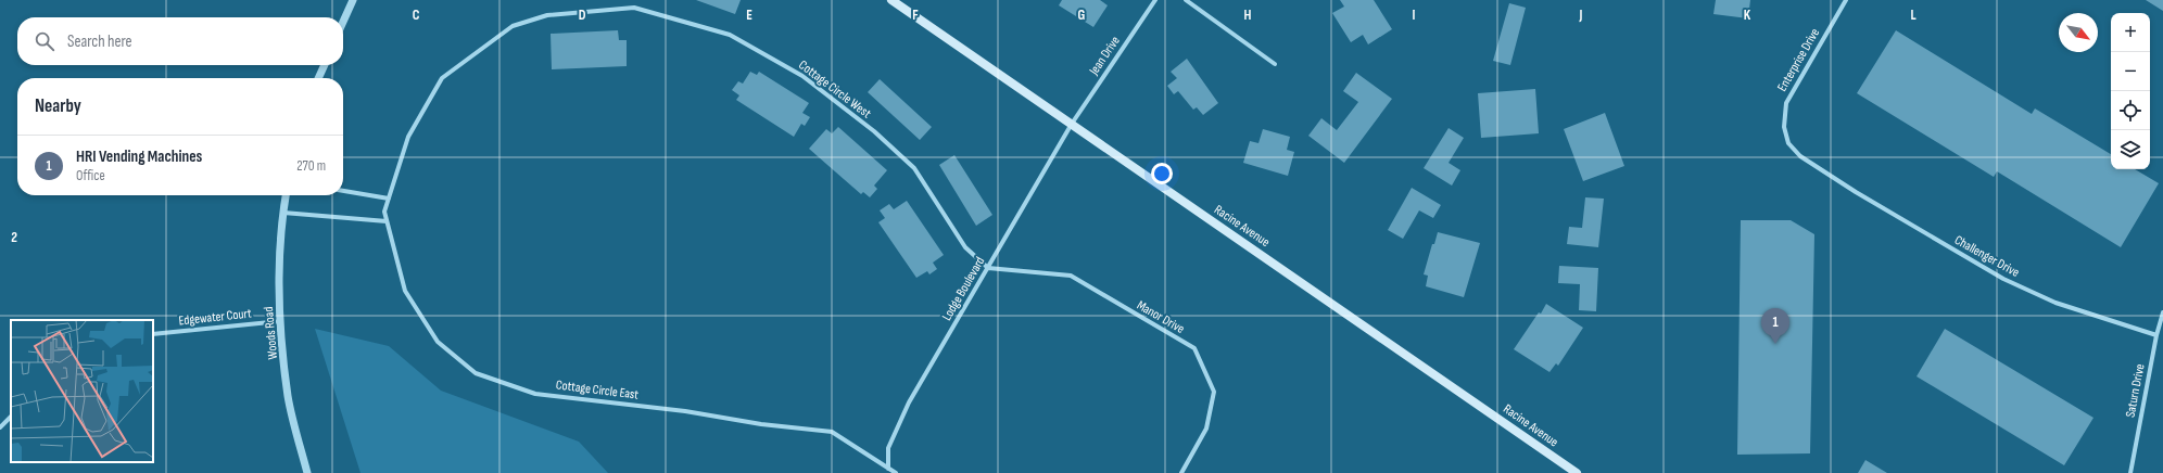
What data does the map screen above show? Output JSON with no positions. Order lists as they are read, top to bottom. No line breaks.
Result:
{"streets":{"main road":["Racine Avenue"],"street":["Jean Drive","Enterprise Drive","Cottage Circle West","Challenger Drive","Lodge Boulevard","Edgewater Court","Manor Drive","Woods Road","Cottage Circle East","Saturn Drive"]},"crossings":[["Jean Drive","Racine Avenue"],["Jean Drive","Lodge Boulevard"],["Enterprise Drive","Challenger Drive"],["Cottage Circle West","Lodge Boulevard"],["Cottage Circle West","Manor Drive"],["Cottage Circle West","Cottage Circle East"],["Racine Avenue","Lodge Boulevard"],["Challenger Drive","Saturn Drive"],["Lodge Boulevard","Manor Drive"],["Lodge Boulevard","Cottage Circle East"],["Edgewater Court","Woods Road"]],"north":"bottom right","page":{"map_buttons":["+","−"],"search":"Search here","heading":"Nearby","list":[{"mark":"1","name":"HRI Vending Machines","note":"Office","value":"270 m"}],"pins":"1"},"grid":{"columns":["C","D","E","F","G","H","I","J","K","L"],"rows":["2"]}}
